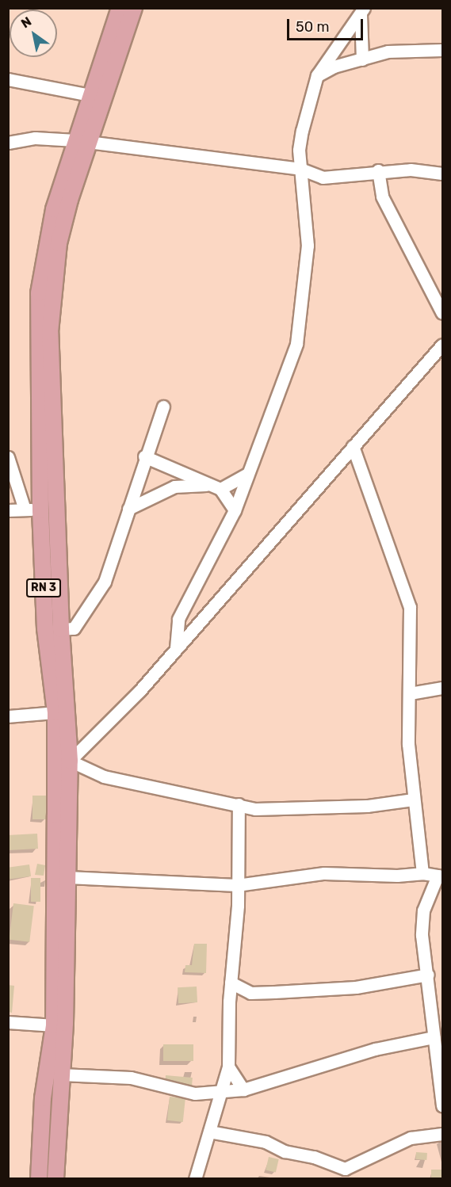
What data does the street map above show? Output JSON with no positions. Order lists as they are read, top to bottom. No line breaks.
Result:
{"streets":{"main road":["RN 3"]},"scale_bar":"50 m","north":"top left"}
